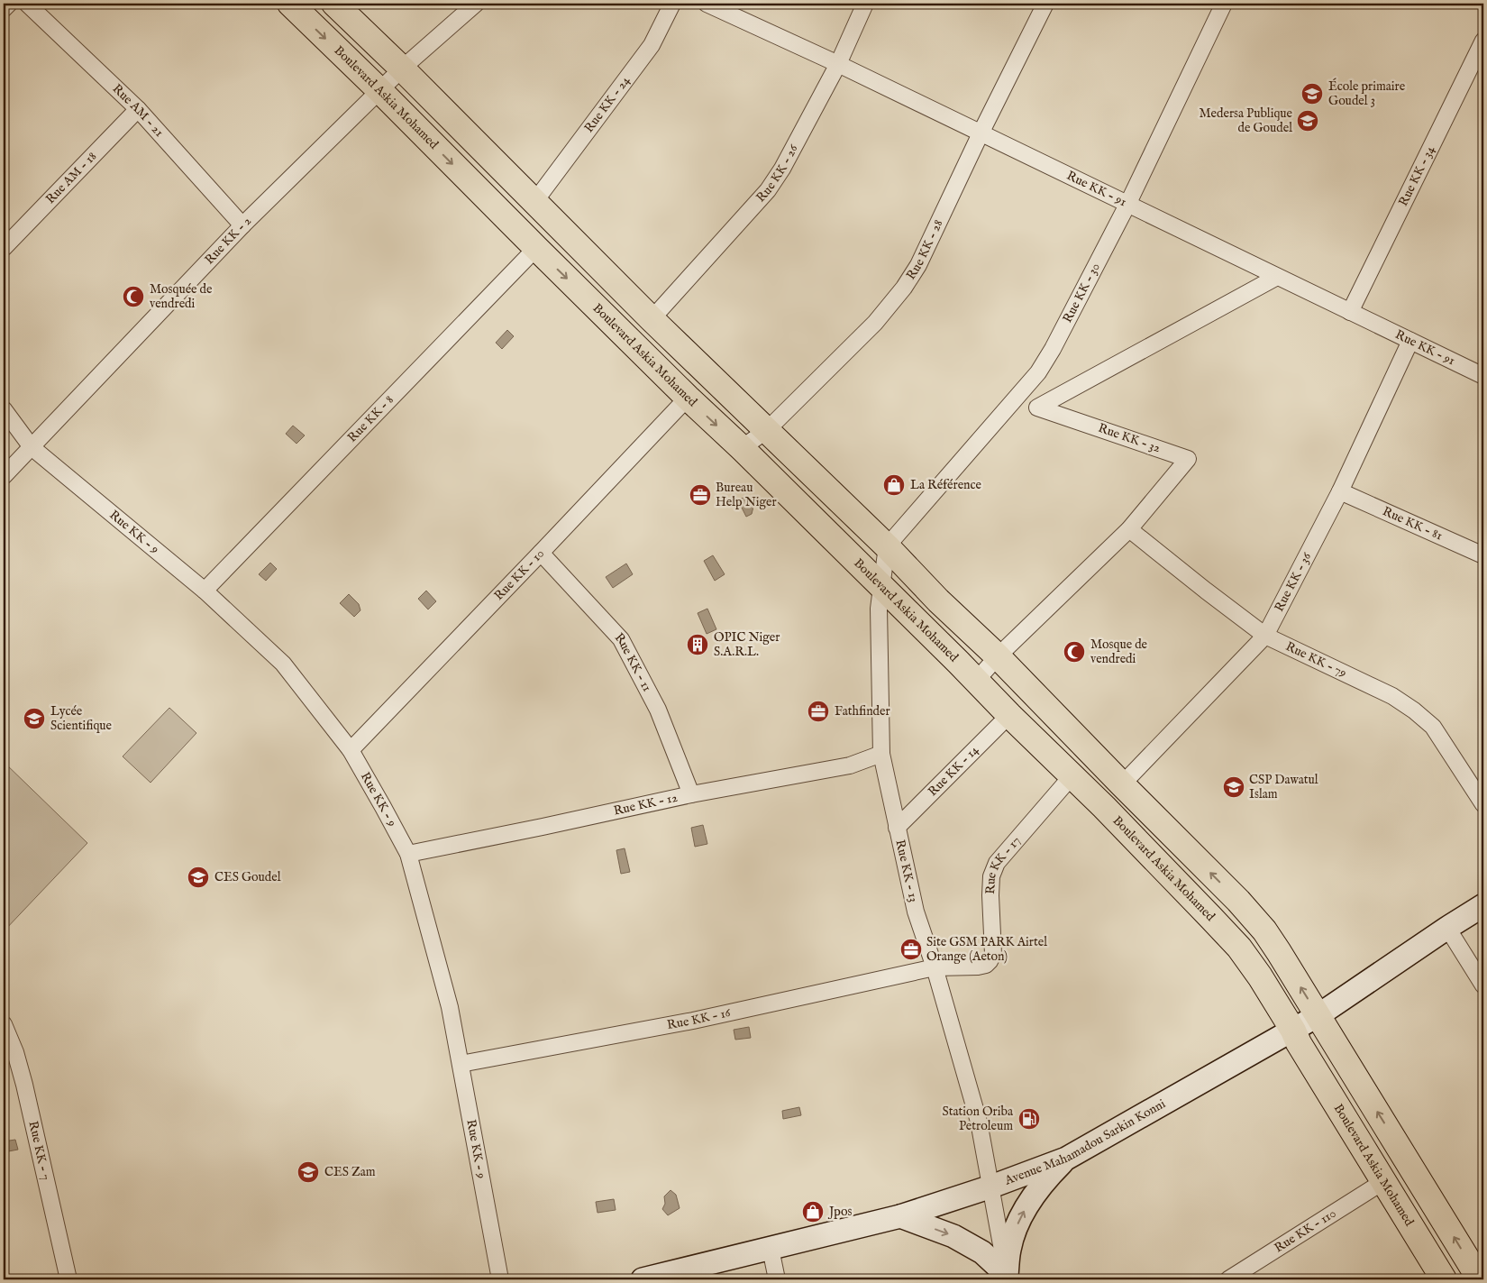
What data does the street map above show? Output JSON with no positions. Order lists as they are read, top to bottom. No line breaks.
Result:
{"streets":{"main road":["Boulevard Askia Mohamed"],"street":["Rue KK - 24","Rue AM - 21","Rue KK - 26","Rue KK - 34","Rue AM - 18","Rue KK - 91","Rue KK - 2","Rue KK - 28","Rue KK - 30","Rue KK - 8","Rue KK - 32","Rue KK - 81","Rue KK - 9","Rue KK - 10","Rue KK - 36","Rue KK - 79","Rue KK - 11","Rue KK - 14","Rue KK - 12","Rue KK - 17","Rue KK - 13","Rue KK - 16","Avenue Mahamadou Sarkin Konni","Rue KK - 7","Rue KK - 110"]},"crossings":[["Boulevard Askia Mohamed","Rue KK - 2"],["Boulevard Askia Mohamed","Rue KK - 28"],["Boulevard Askia Mohamed","Rue KK - 8"],["Boulevard Askia Mohamed","Rue KK - 32"],["Boulevard Askia Mohamed","Rue KK - 10"],["Boulevard Askia Mohamed","Rue KK - 14"],["Boulevard Askia Mohamed","Rue KK - 17"],["Boulevard Askia Mohamed","Rue KK - 13"],["Boulevard Askia Mohamed","Avenue Mahamadou Sarkin Konni"],["Boulevard Askia Mohamed","Rue KK - 110"],["Rue AM - 21","Rue AM - 18"],["Rue AM - 21","Rue KK - 2"],["Rue KK - 26","Rue KK - 91"],["Rue KK - 34","Rue KK - 91"],["Rue KK - 91","Rue KK - 28"],["Rue KK - 91","Rue KK - 30"],["Rue KK - 91","Rue KK - 32"],["Rue KK - 91","Rue KK - 36"],["Rue KK - 2","Rue KK - 9"],["Rue KK - 30","Rue KK - 13"],["Rue KK - 8","Rue KK - 9"],["Rue KK - 32","Rue KK - 79"],["Rue KK - 81","Rue KK - 36"],["Rue KK - 9","Rue KK - 10"],["Rue KK - 9","Rue KK - 12"],["Rue KK - 9","Rue KK - 16"],["Rue KK - 10","Rue KK - 11"],["Rue KK - 36","Rue KK - 79"],["Rue KK - 11","Rue KK - 12"],["Rue KK - 14","Rue KK - 13"],["Rue KK - 12","Rue KK - 13"],["Rue KK - 17","Rue KK - 16"],["Rue KK - 13","Rue KK - 16"],["Rue KK - 13","Avenue Mahamadou Sarkin Konni"]],"places":{"school or university":["École primaire Goudel 3","Medersa Publique de Goudel","Lycée Scientifique","CSP Dawatul Islam","CES Goudel","CES Zam"],"mosque":["Mosquée de vendredi","Mosque de vendredi"],"shop":["La Référence","Jpos"],"office":["Bureau Help Niger","Fathfinder","Site GSM PARK Airtel Orange (Aeton)"],"building":["OPIC Niger S.A.R.L."],"fuel station":["Station Oriba Petroleum"]}}
